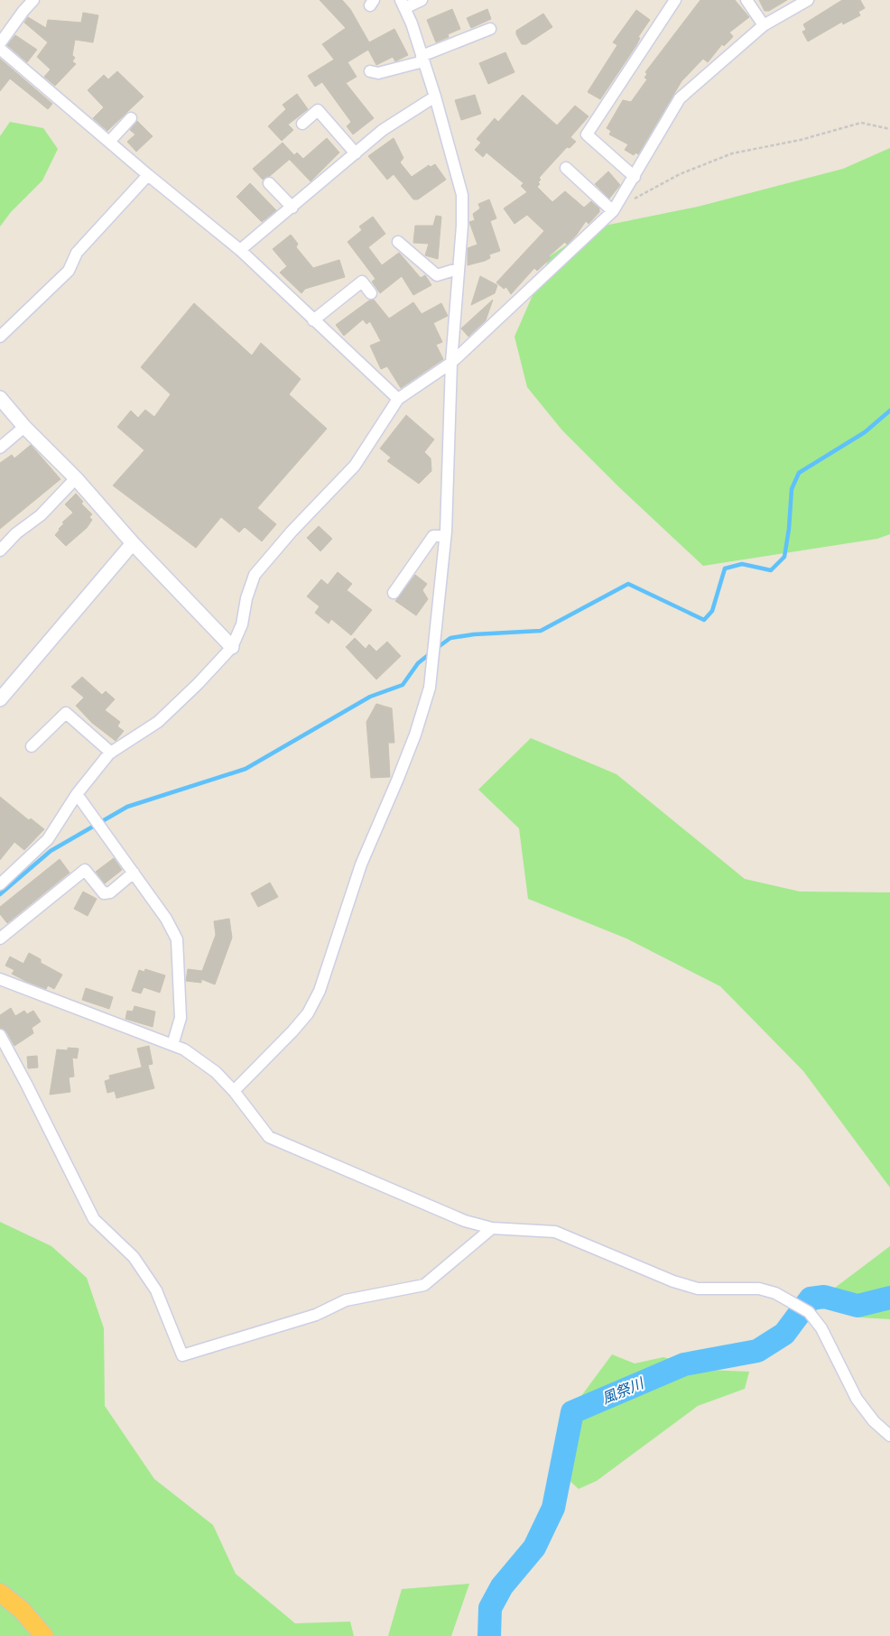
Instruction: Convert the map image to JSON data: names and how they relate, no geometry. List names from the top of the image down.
{
  "water": ["風祭川"]
}
